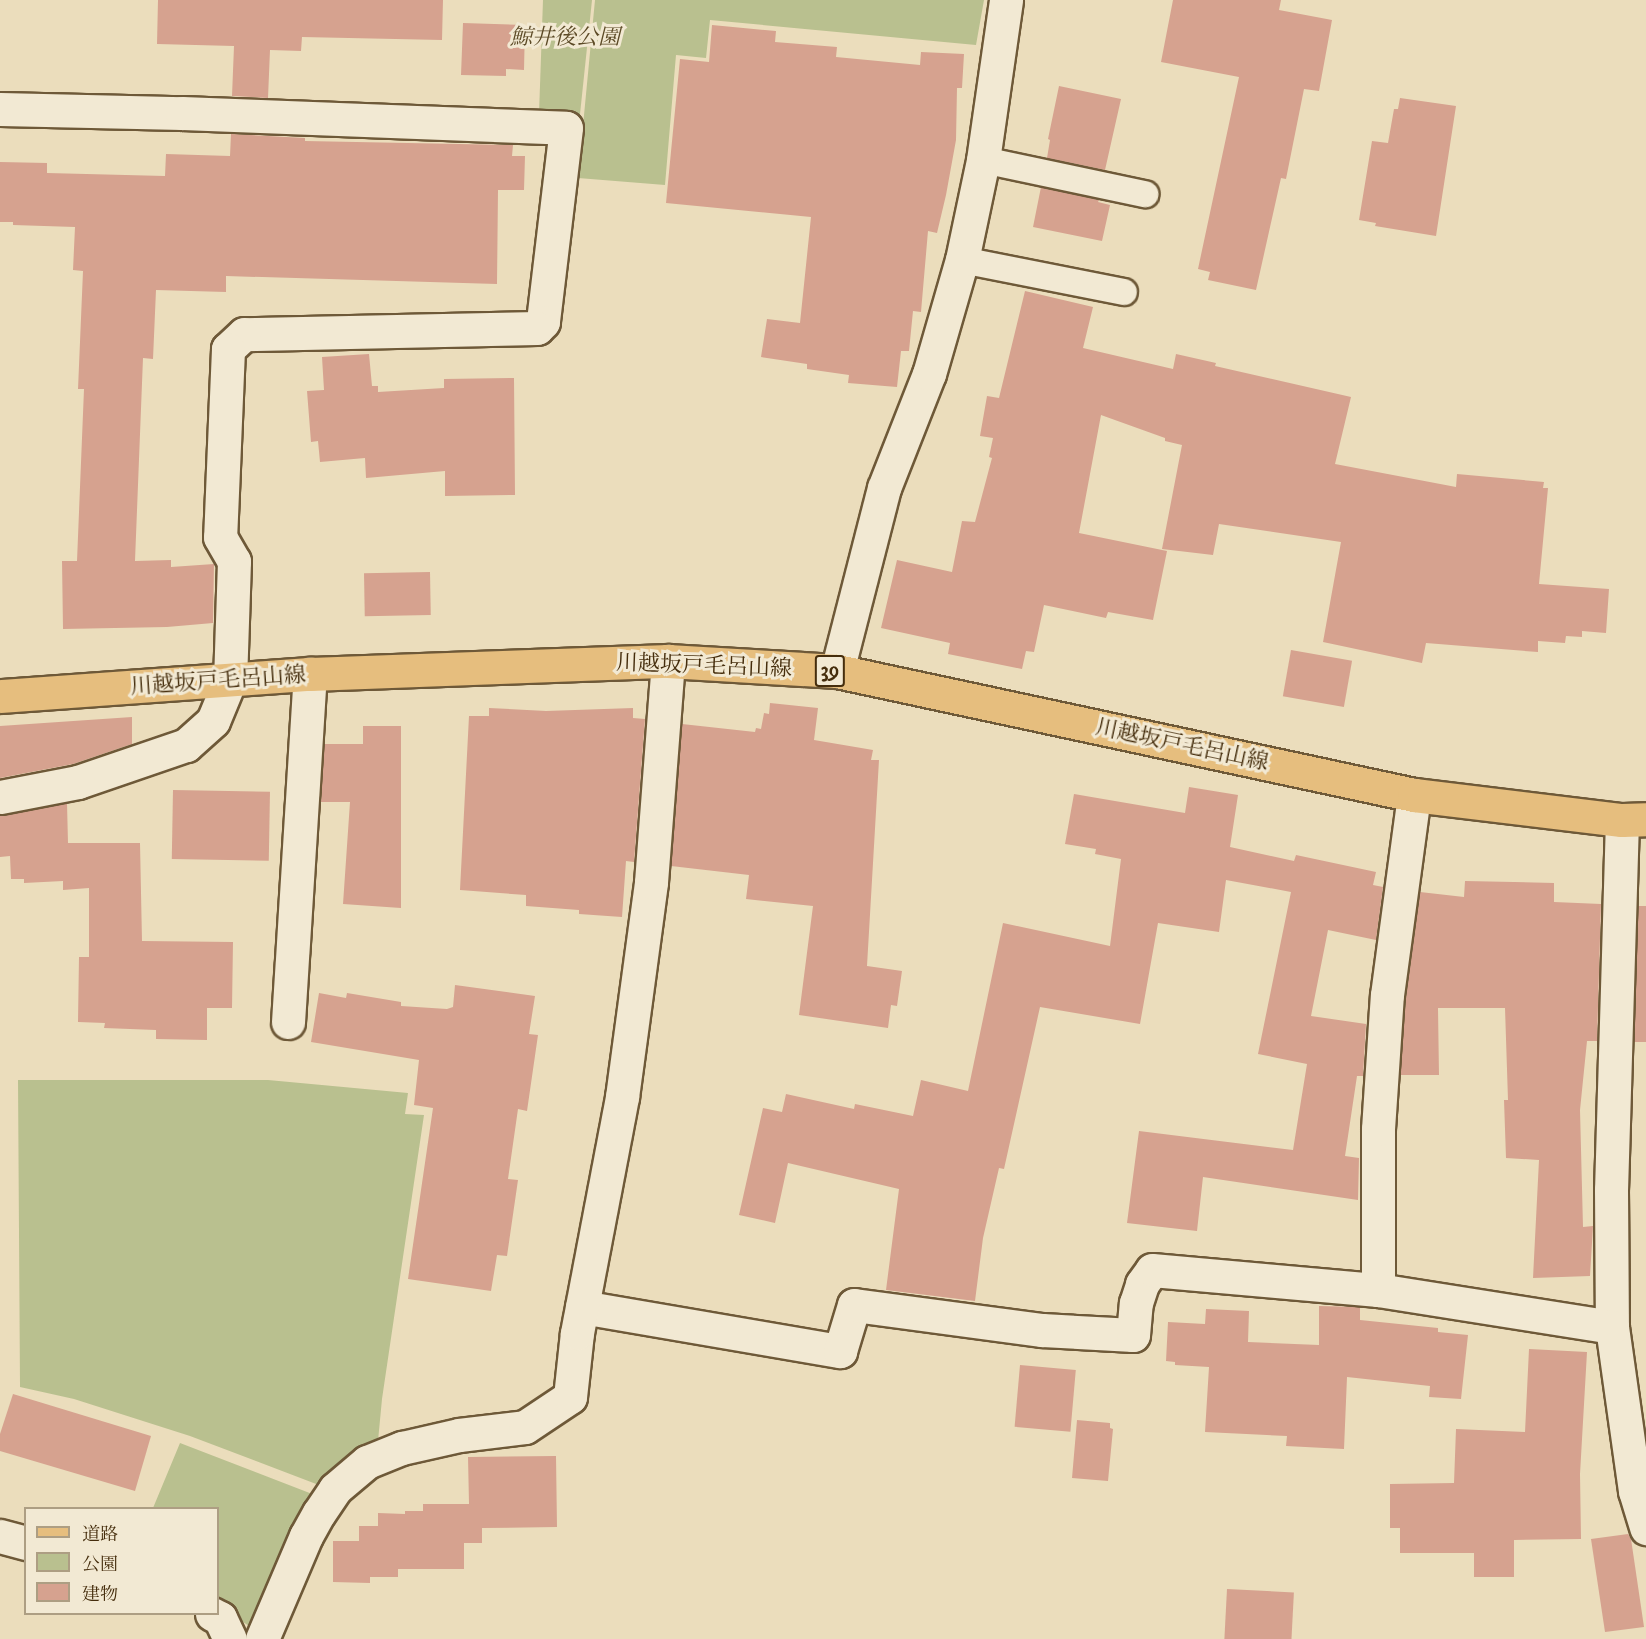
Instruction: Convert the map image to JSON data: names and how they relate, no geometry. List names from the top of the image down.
{
  "streets": {
    "main road": ["川越坂戸毛呂山線", "39"]
  },
  "parks": ["鯨井後公園"],
  "legend": ["道路", "公園", "建物"]
}
